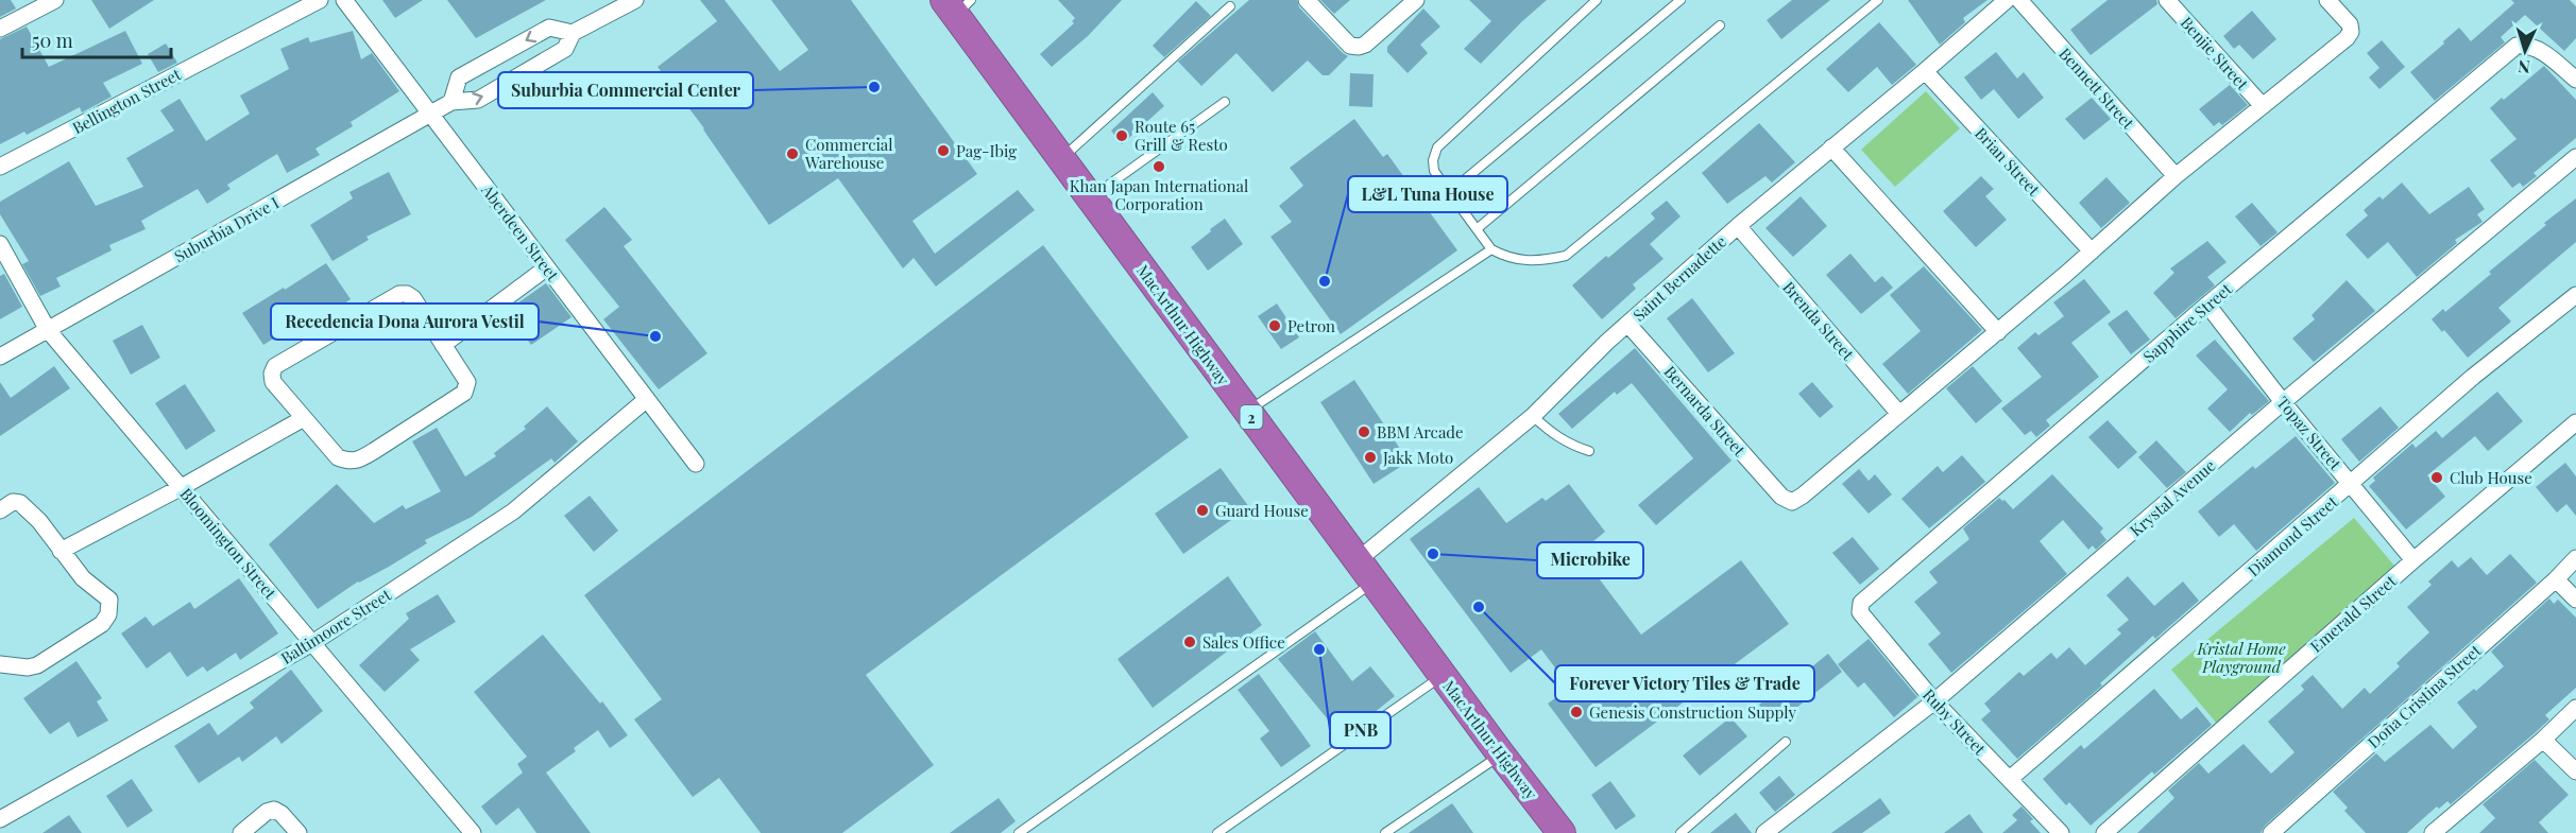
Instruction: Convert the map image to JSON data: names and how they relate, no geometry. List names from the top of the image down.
{
  "streets": {
    "highway": ["MacArthur Highway", "2"],
    "street": [
      "Benjie Street",
      "Bennett Street",
      "Bellington Street",
      "Brian Street",
      "Suburbia Drive I",
      "Aberdeen Street",
      "Saint Bernadette",
      "Brenda Street",
      "Sapphire Street",
      "Bernarda Street",
      "Topaz Street",
      "Krystal Avenue",
      "Diamond Street",
      "Bloomington Street",
      "Emerald Street",
      "Baltimoore Street",
      "Doña Cristina Street",
      "Ruby Street"
    ]
  },
  "crossings": [
    ["Brian Street", "Saint Bernadette"],
    ["Suburbia Drive I", "Aberdeen Street"],
    ["Suburbia Drive I", "Bloomington Street"],
    ["Aberdeen Street", "Baltimoore Street"],
    ["Saint Bernadette", "Brenda Street"],
    ["Saint Bernadette", "MacArthur Highway"],
    ["Saint Bernadette", "Bernarda Street"],
    ["Brenda Street", "Bernarda Street"],
    ["Sapphire Street", "Topaz Street"],
    ["Sapphire Street", "Ruby Street"],
    ["Topaz Street", "Krystal Avenue"],
    ["Topaz Street", "Diamond Street"],
    ["Topaz Street", "Emerald Street"],
    ["Krystal Avenue", "Ruby Street"],
    ["Diamond Street", "Ruby Street"],
    ["Bloomington Street", "Baltimoore Street"]
  ],
  "parks": ["Kristal Home Playground"],
  "places": [
    "Suburbia Commercial Center",
    "Route 65 Grill & Resto",
    "Pag-Ibig",
    "Commercial Warehouse",
    "Khan Japan International Corporation",
    "L&L Tuna House",
    "Petron",
    "Recedencia Dona Aurora Vestil",
    "BBM Arcade",
    "Jakk Moto",
    "Club House",
    "Guard House",
    "Microbike",
    "Forever Victory Tiles & Trade",
    "Sales Office",
    "PNB",
    "Genesis Construction Supply"
  ],
  "scale_bar": "50 m",
  "north": "bottom"
}
